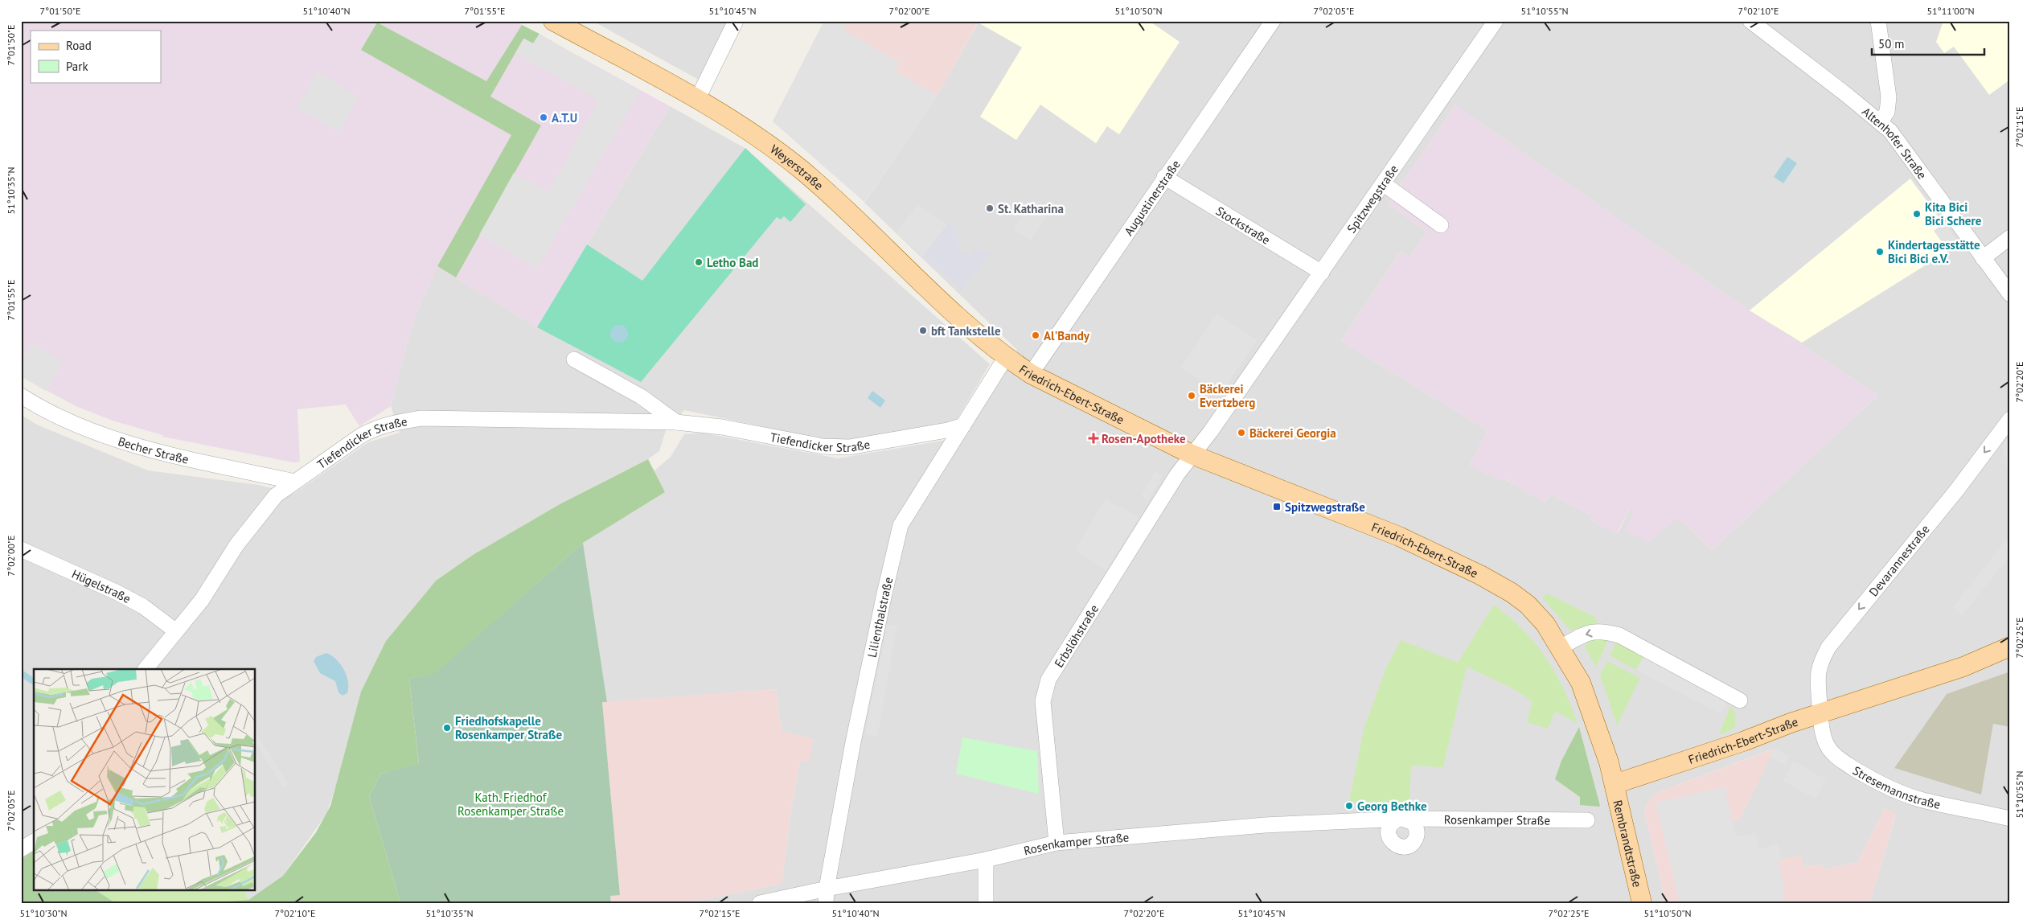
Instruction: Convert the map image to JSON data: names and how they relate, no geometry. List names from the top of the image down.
{
  "streets": {
    "main road": ["Weyerstraße", "Friedrich-Ebert-Straße", "Rembrandtstraße"],
    "street": [
      "Altenhofer Straße",
      "Augustinerstraße",
      "Spitzwegstraße",
      "Stockstraße",
      "Tiefendicker Straße",
      "Becher Straße",
      "Devarannestraße",
      "Hügelstraße",
      "Lilienthalstraße",
      "Erbslöhstraße",
      "Stresemannstraße",
      "Rosenkamper Straße"
    ]
  },
  "crossings": [
    ["Weyerstraße", "Friedrich-Ebert-Straße"],
    ["Weyerstraße", "Lilienthalstraße"],
    ["Augustinerstraße", "Stockstraße"],
    ["Augustinerstraße", "Friedrich-Ebert-Straße"],
    ["Spitzwegstraße", "Stockstraße"],
    ["Spitzwegstraße", "Friedrich-Ebert-Straße"],
    ["Spitzwegstraße", "Erbslöhstraße"],
    ["Friedrich-Ebert-Straße", "Devarannestraße"],
    ["Friedrich-Ebert-Straße", "Lilienthalstraße"],
    ["Friedrich-Ebert-Straße", "Erbslöhstraße"],
    ["Friedrich-Ebert-Straße", "Stresemannstraße"],
    ["Friedrich-Ebert-Straße", "Rembrandtstraße"],
    ["Tiefendicker Straße", "Becher Straße"],
    ["Tiefendicker Straße", "Hügelstraße"],
    ["Tiefendicker Straße", "Lilienthalstraße"],
    ["Devarannestraße", "Stresemannstraße"],
    ["Lilienthalstraße", "Rosenkamper Straße"],
    ["Erbslöhstraße", "Rosenkamper Straße"]
  ],
  "one_way": ["Devarannestraße"],
  "parks": ["Kath. Friedhof Rosenkamper Straße"],
  "places": {
    "other": [
      "A.T.U",
      "St. Katharina",
      "Kita Bici Bici Schere",
      "Kindertagesstätte Bici Bici e.V.",
      "Letho Bad",
      "bft Tankstelle",
      "Al'Bandy",
      "Bäckerei Evertzberg",
      "Bäckerei Georgia",
      "Friedhofskapelle Rosenkamper Straße",
      "Georg Bethke"
    ],
    "health": ["Rosen-Apotheke"],
    "transit": ["Spitzwegstraße"]
  },
  "legend": ["Road", "Park"],
  "scale_bar": "50 m",
  "coordinates": [
    "7°01'50\"E",
    "51°10'40\"N",
    "7°01'55\"E",
    "51°10'45\"N",
    "7°02'00\"E",
    "51°10'50\"N",
    "7°02'05\"E",
    "51°10'55\"N",
    "7°02'10\"E",
    "51°11'00\"N",
    "7°02'15\"E",
    "51°10'35\"N",
    "7°02'20\"E",
    "7°02'25\"E",
    "51°10'30\"N"
  ]
}
